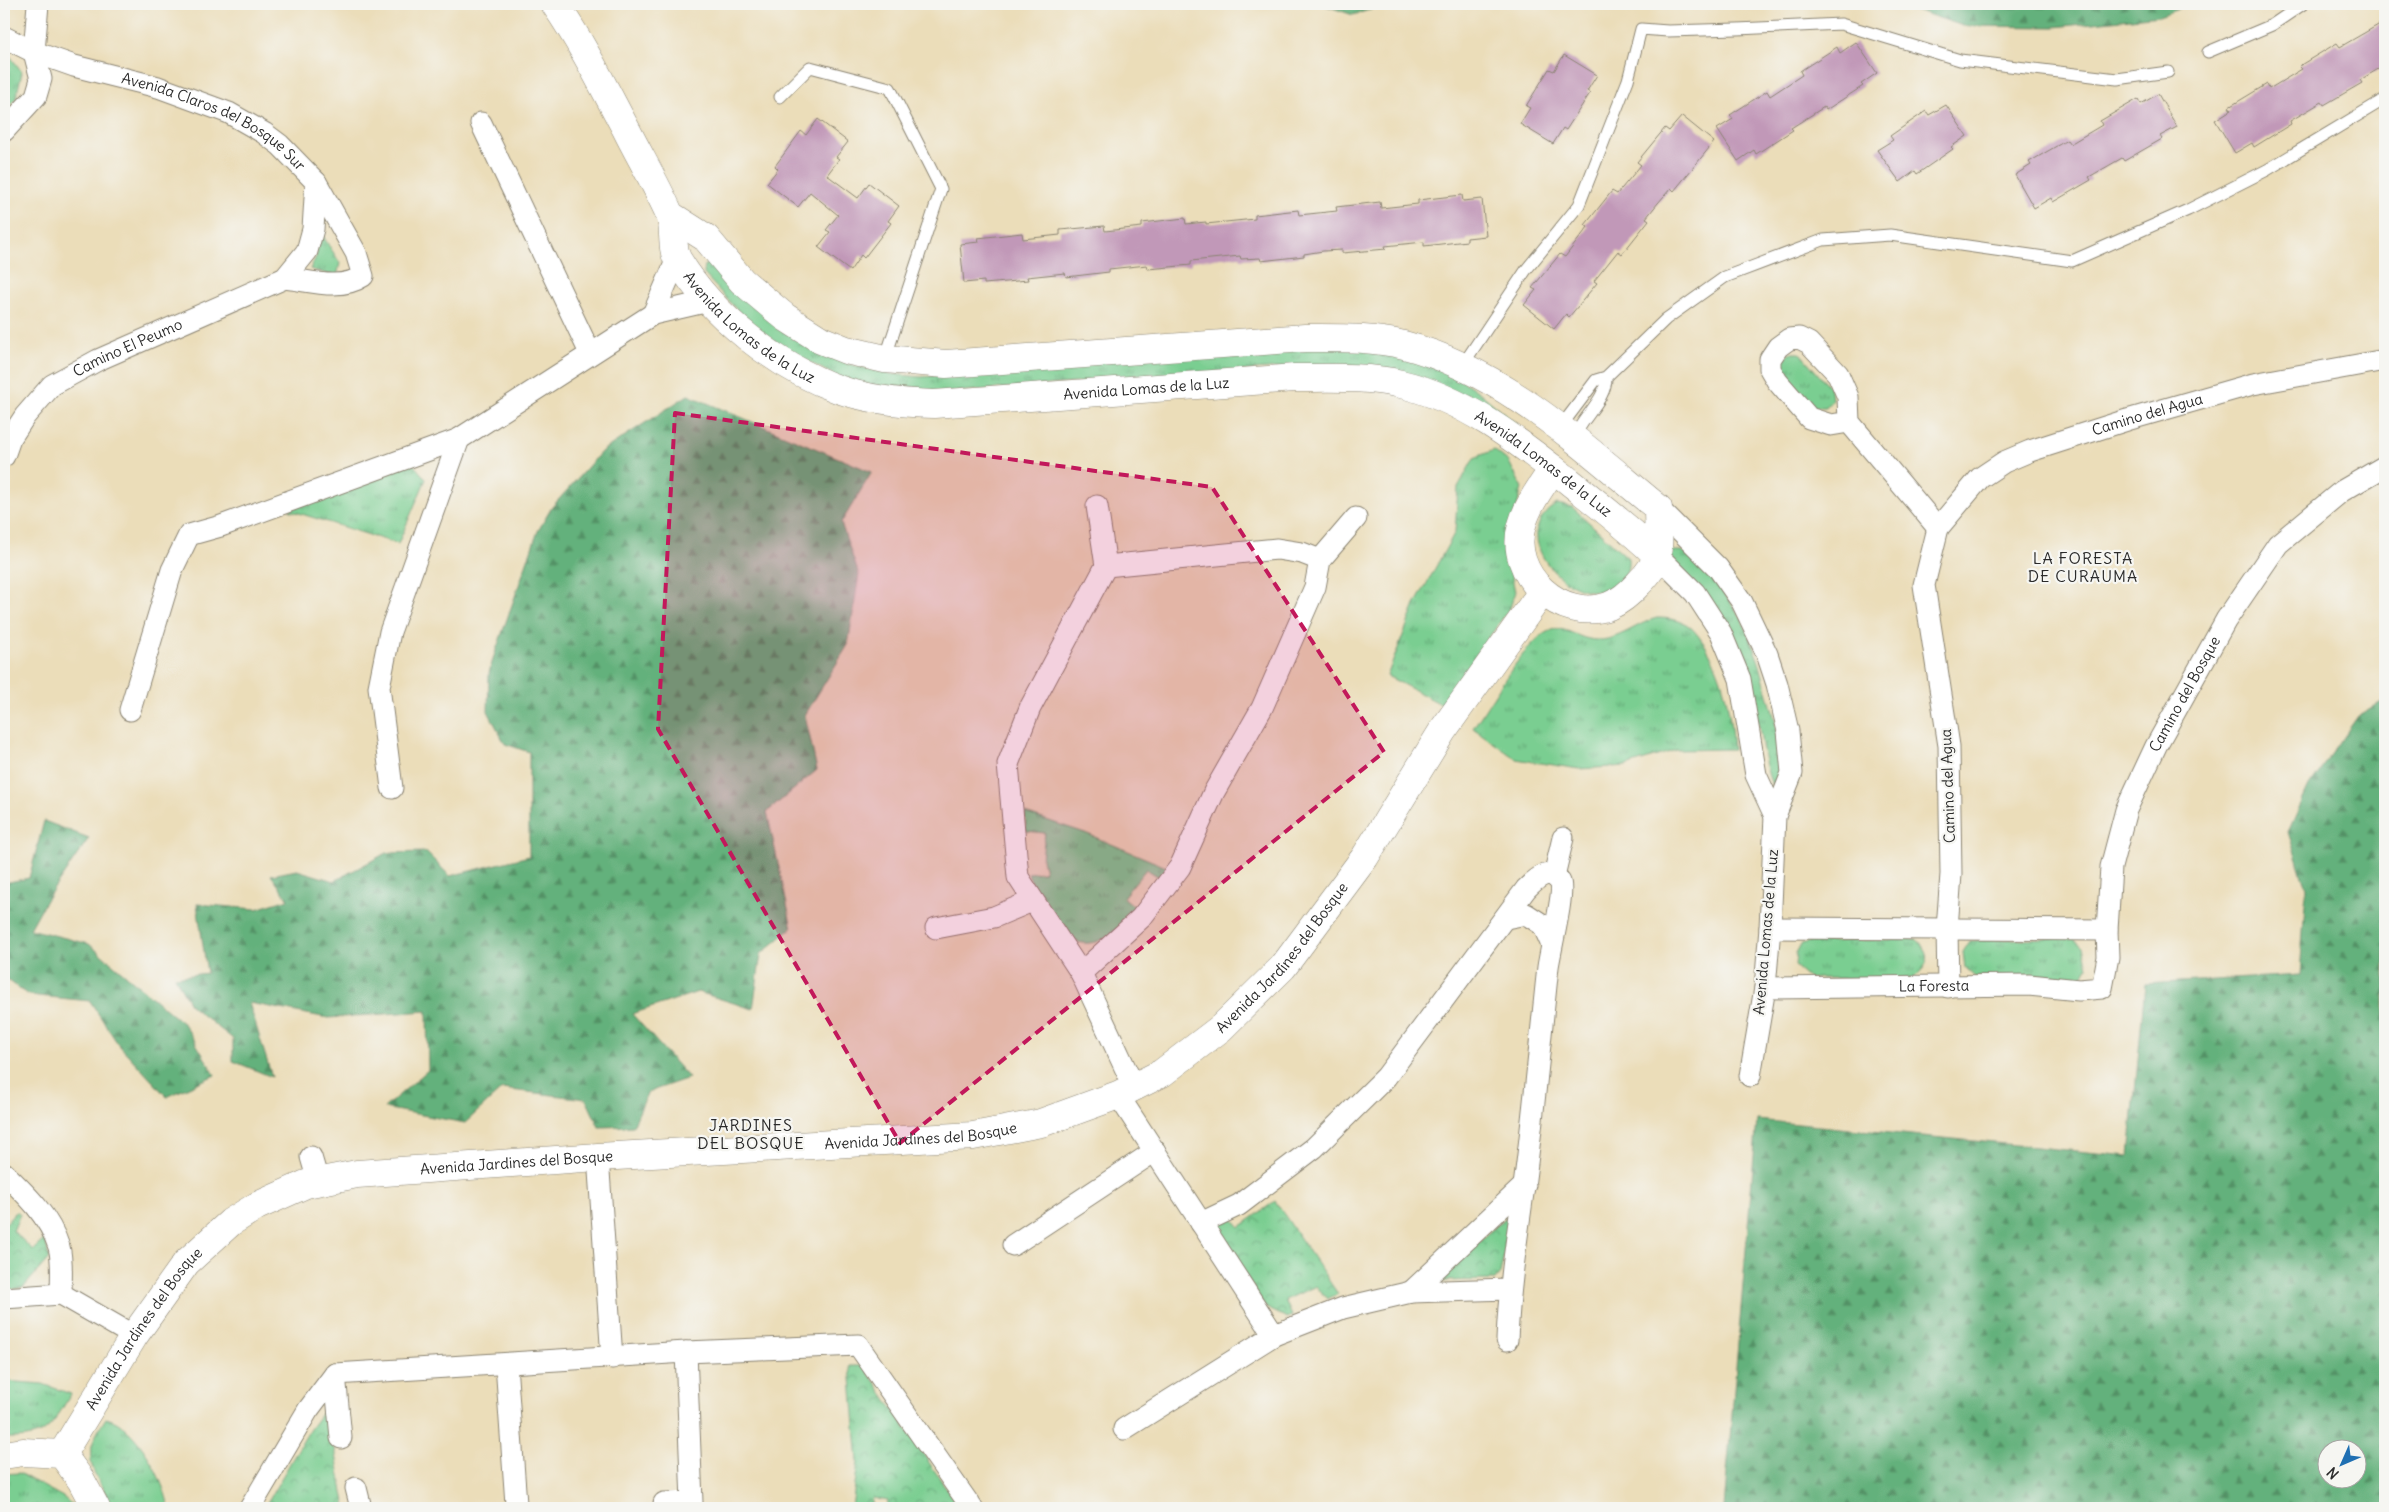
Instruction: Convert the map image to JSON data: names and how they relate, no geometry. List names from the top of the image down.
{
  "streets": {
    "street": [
      "Avenida Claros del Bosque Sur",
      "Avenida Lomas de la Luz",
      "Camino El Peumo",
      "Camino del Agua",
      "Camino del Bosque",
      "Avenida Jardines del Bosque",
      "La Foresta"
    ]
  },
  "crossings": [
    ["Avenida Claros del Bosque Sur", "Camino El Peumo"],
    ["Avenida Lomas de la Luz", "Avenida Jardines del Bosque"],
    ["Avenida Lomas de la Luz", "La Foresta"],
    ["Camino del Agua", "La Foresta"],
    ["Camino del Bosque", "La Foresta"]
  ],
  "districts": ["LA FORESTA DE CURAUMA", "JARDINES DEL BOSQUE"],
  "north": "bottom left"
}
